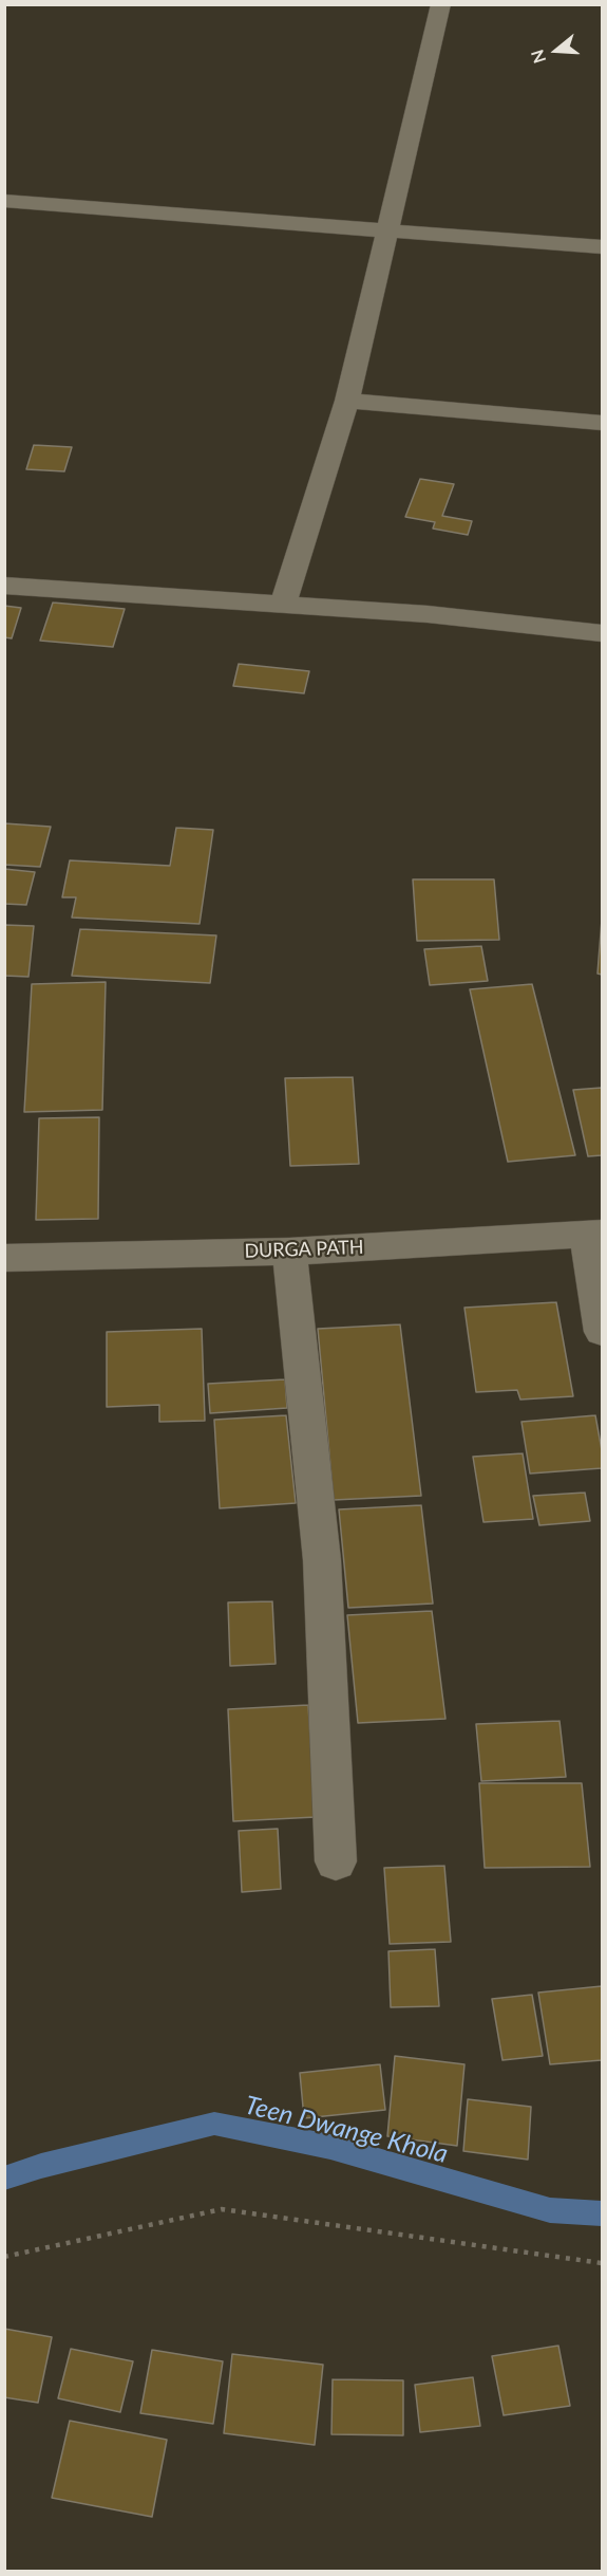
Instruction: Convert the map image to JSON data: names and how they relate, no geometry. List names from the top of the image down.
{
  "streets": {
    "street": ["DURGA PATH"]
  },
  "water": ["Teen Dwange Khola"],
  "north": "left"
}
